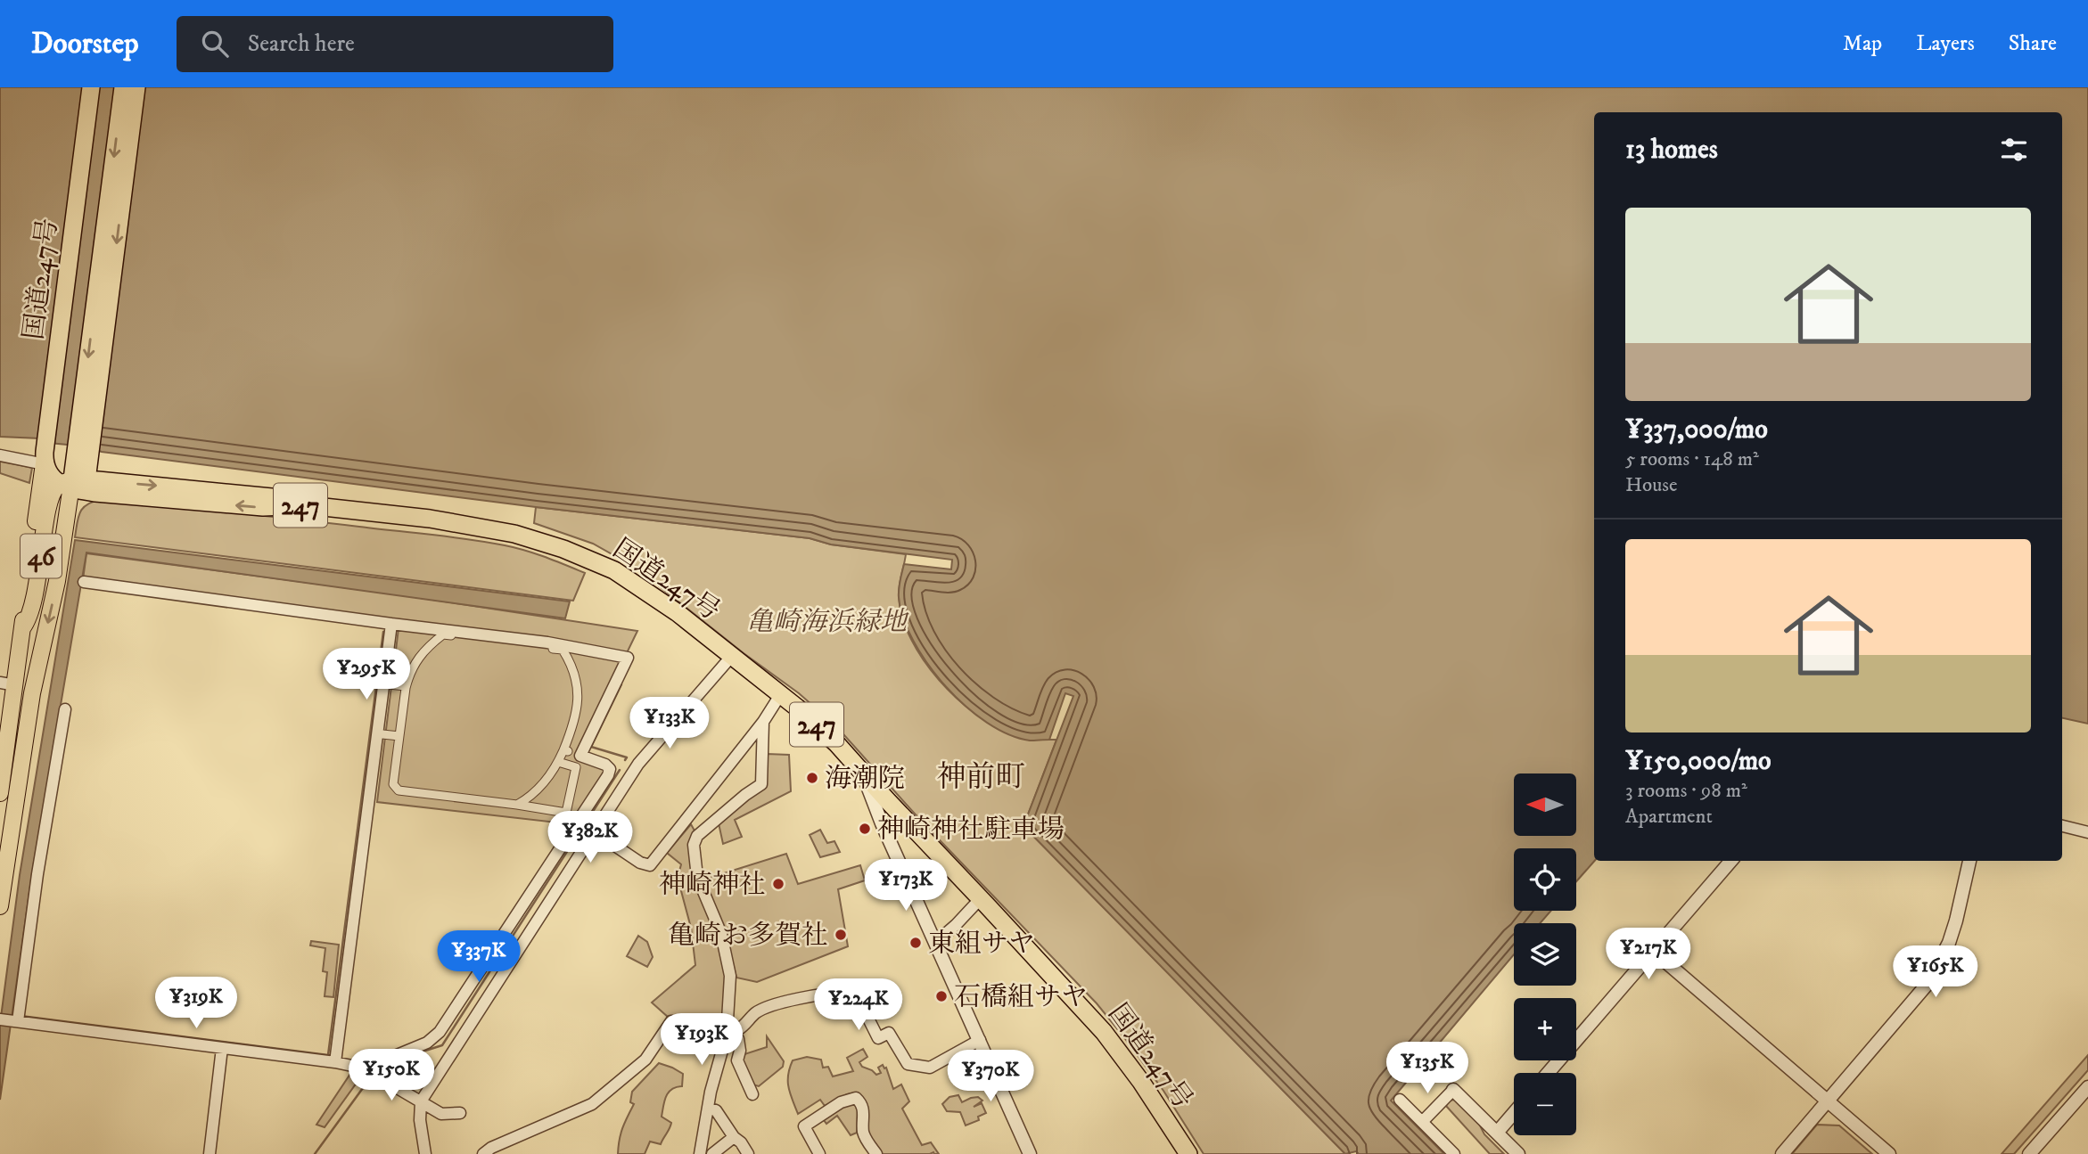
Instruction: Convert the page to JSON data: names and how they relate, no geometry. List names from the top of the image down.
{
  "streets": {
    "highway": ["国道247号", "247"],
    "main road": ["46"]
  },
  "crossings": [
    ["国道247号", "46"]
  ],
  "districts": ["神前町"],
  "parks": ["亀崎海浜緑地"],
  "places": [
    "海潮院",
    "神崎神社駐車場",
    "神崎神社",
    "亀崎お多賀社",
    "東組サヤ",
    "石橋組サヤ"
  ],
  "north": "left",
  "page": {
    "header": "Doorstep",
    "search": "Search here",
    "nav": ["Map", "Layers", "Share"],
    "heading": "13 homes",
    "list": [
      {
        "name": "¥337,000/mo",
        "note": "5 rooms · 148 m² · House"
      },
      {
        "name": "¥150,000/mo",
        "note": "3 rooms · 98 m² · Apartment"
      }
    ],
    "price": [
      "¥295K",
      "¥133K",
      "¥382K",
      "¥173K",
      "¥217K",
      "¥337K",
      "¥165K",
      "¥319K",
      "¥224K",
      "¥193K",
      "¥135K",
      "¥150K",
      "¥370K"
    ],
    "map_buttons": ["+", "−"]
  }
}
